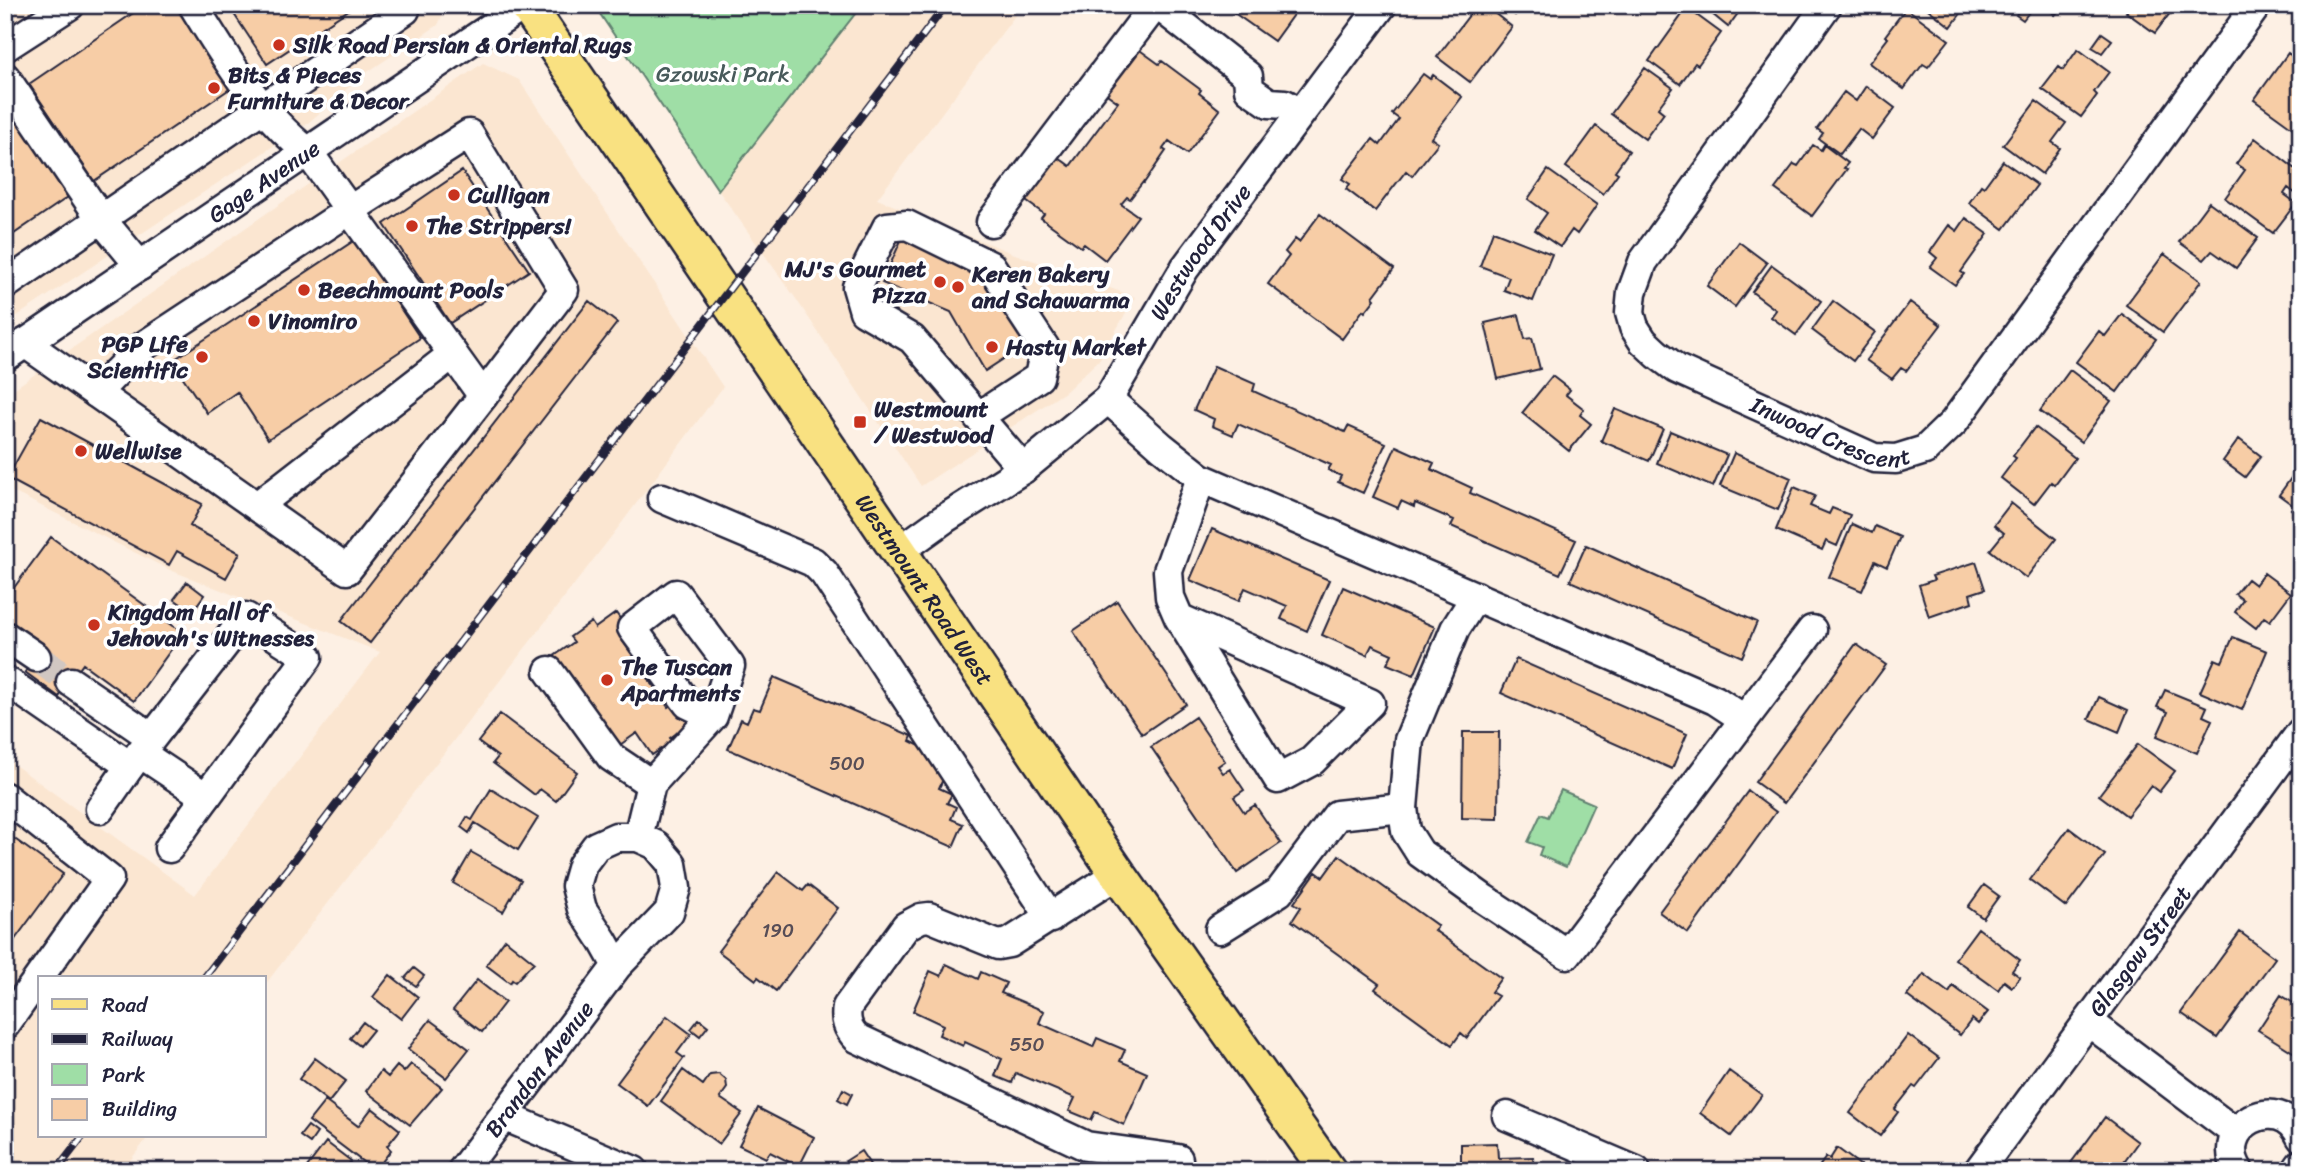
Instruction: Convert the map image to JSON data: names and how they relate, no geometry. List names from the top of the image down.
{
  "streets": {
    "main road": ["Westmount Road West"],
    "street": [
      "Gage Avenue",
      "Westwood Drive",
      "Inwood Crescent",
      "Glasgow Street",
      "Brandon Avenue"
    ]
  },
  "crossings": [
    ["Gage Avenue", "Westmount Road West"],
    ["Westwood Drive", "Westmount Road West"]
  ],
  "parks": ["Gzowski Park"],
  "places": {
    "other": [
      "Silk Road Persian & Oriental Rugs",
      "Bits & Pieces Furniture & Decor",
      "Culligan",
      "The Strippers!",
      "MJ's Gourmet Pizza",
      "Keren Bakery and Schawarma",
      "Beechmount Pools",
      "Vinomiro",
      "Hasty Market",
      "PGP Life Scientific",
      "Wellwise",
      "Kingdom Hall of Jehovah's Witnesses",
      "The Tuscan Apartments"
    ],
    "transit": ["Westmount / Westwood"]
  },
  "house_numbers": ["500", "190", "550"],
  "legend": [
    "Road",
    "Railway",
    "Park",
    "Building"
  ]
}
